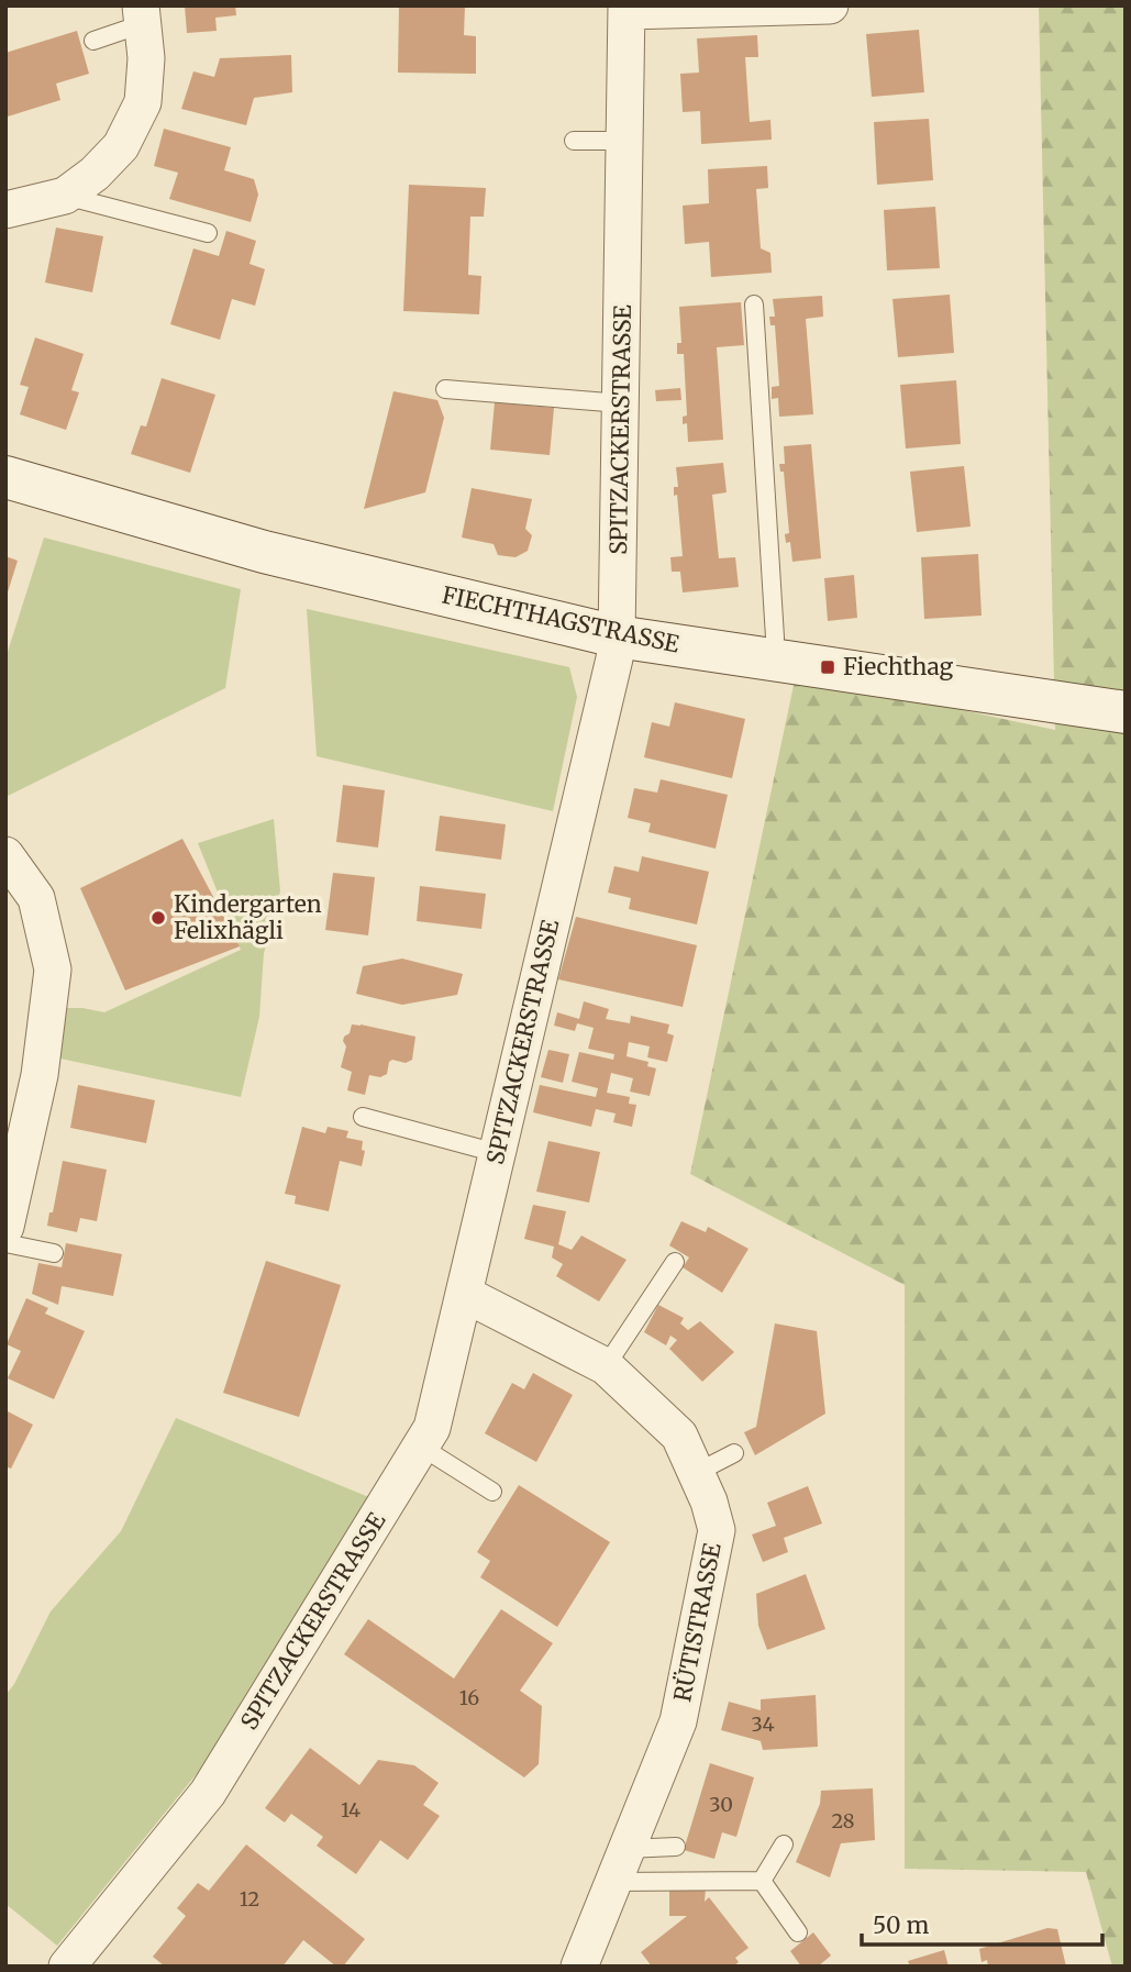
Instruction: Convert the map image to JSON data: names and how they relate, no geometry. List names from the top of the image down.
{
  "streets": {
    "street": ["SPITZACKERSTRASSE", "FIECHTHAGSTRASSE", "RÜTISTRASSE"]
  },
  "crossings": [
    ["SPITZACKERSTRASSE", "FIECHTHAGSTRASSE"],
    ["SPITZACKERSTRASSE", "RÜTISTRASSE"]
  ],
  "places": {
    "transit": ["Fiechthag"],
    "other": ["Kindergarten Felixhägli"]
  },
  "house_numbers": [
    "16",
    "34",
    "30",
    "14",
    "28",
    "12"
  ],
  "scale_bar": "50 m"
}
